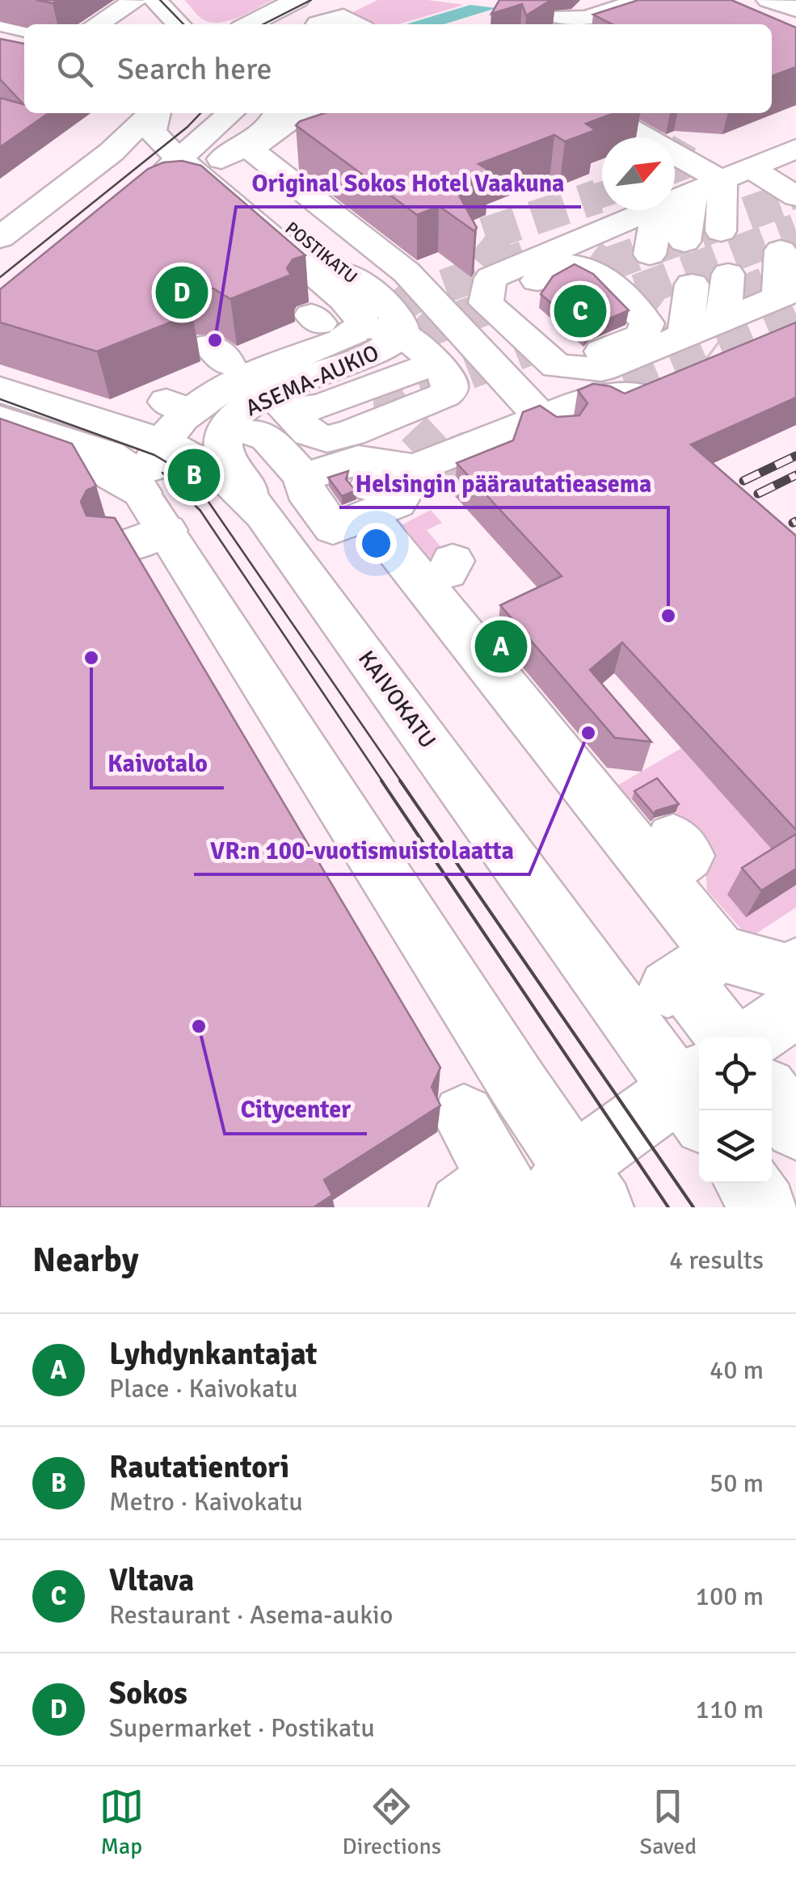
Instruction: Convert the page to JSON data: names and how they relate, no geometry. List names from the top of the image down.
{
  "streets": {
    "main road": ["POSTIKATU", "ASEMA-AUKIO", "KAIVOKATU"]
  },
  "crossings": [
    ["POSTIKATU", "ASEMA-AUKIO"],
    ["ASEMA-AUKIO", "KAIVOKATU"]
  ],
  "places": [
    "Original Sokos Hotel Vaakuna",
    "Helsingin päärautatieasema",
    "Kaivotalo",
    "VR:n 100-vuotismuistolaatta",
    "Citycenter"
  ],
  "north": "top right",
  "page": {
    "search": "Search here",
    "pins": [
      "D",
      "C",
      "B",
      "A"
    ],
    "heading": ["Nearby", "4 results"],
    "list": [
      {
        "mark": "A",
        "name": "Lyhdynkantajat",
        "note": "Place · Kaivokatu",
        "value": "40 m"
      },
      {
        "mark": "B",
        "name": "Rautatientori",
        "note": "Metro · Kaivokatu",
        "value": "50 m"
      },
      {
        "mark": "C",
        "name": "Vltava",
        "note": "Restaurant · Asema-aukio",
        "value": "100 m"
      },
      {
        "mark": "D",
        "name": "Sokos",
        "note": "Supermarket · Postikatu",
        "value": "110 m"
      }
    ],
    "nav": ["Map", "Directions", "Saved"]
  }
}
